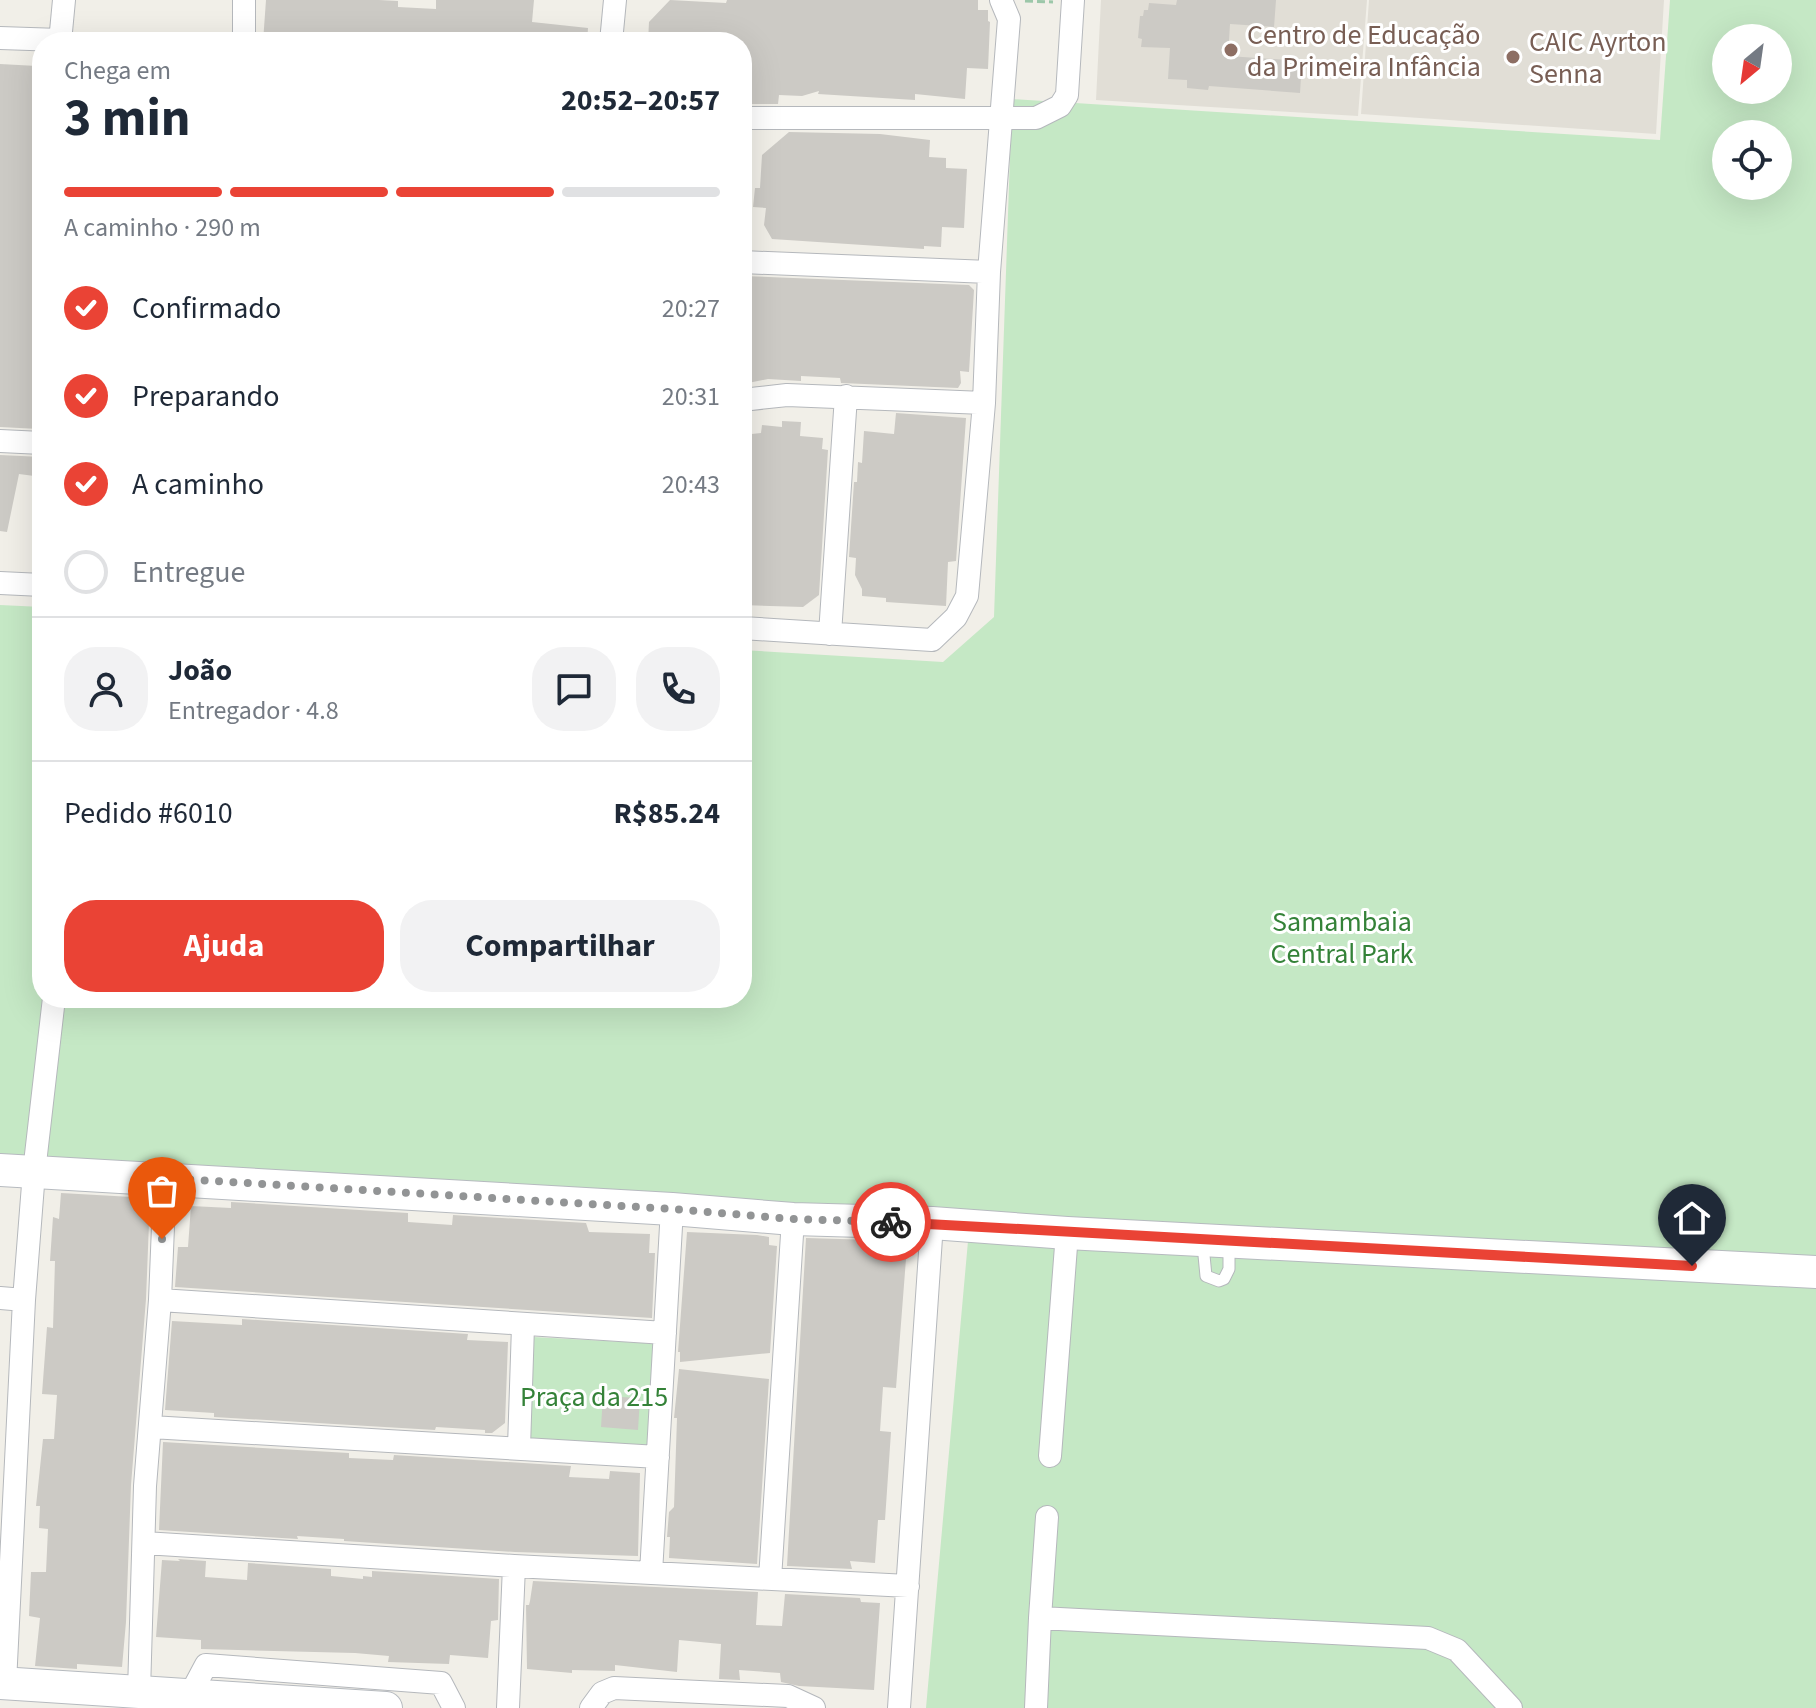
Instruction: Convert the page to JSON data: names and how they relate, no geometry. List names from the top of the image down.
{
  "parks": ["Samambaia Central Park", "Praça da 215"],
  "places": ["Centro de Educação da Primeira Infância", "CAIC Ayrton Senna"],
  "north": "bottom left",
  "page": {
    "heading": ["3 min", "Chega em", "20:52–20:57"],
    "panel": [
      "João",
      "Entregador · 4.8",
      "Pedido #6010",
      "R$85.24"
    ],
    "bar": "A caminho · 290 m",
    "list": [
      ["Confirmado", "20:27"],
      ["Preparando", "20:31"],
      ["A caminho", "20:43"],
      "Entregue"
    ],
    "buttons": ["Ajuda", "Compartilhar"]
  }
}
